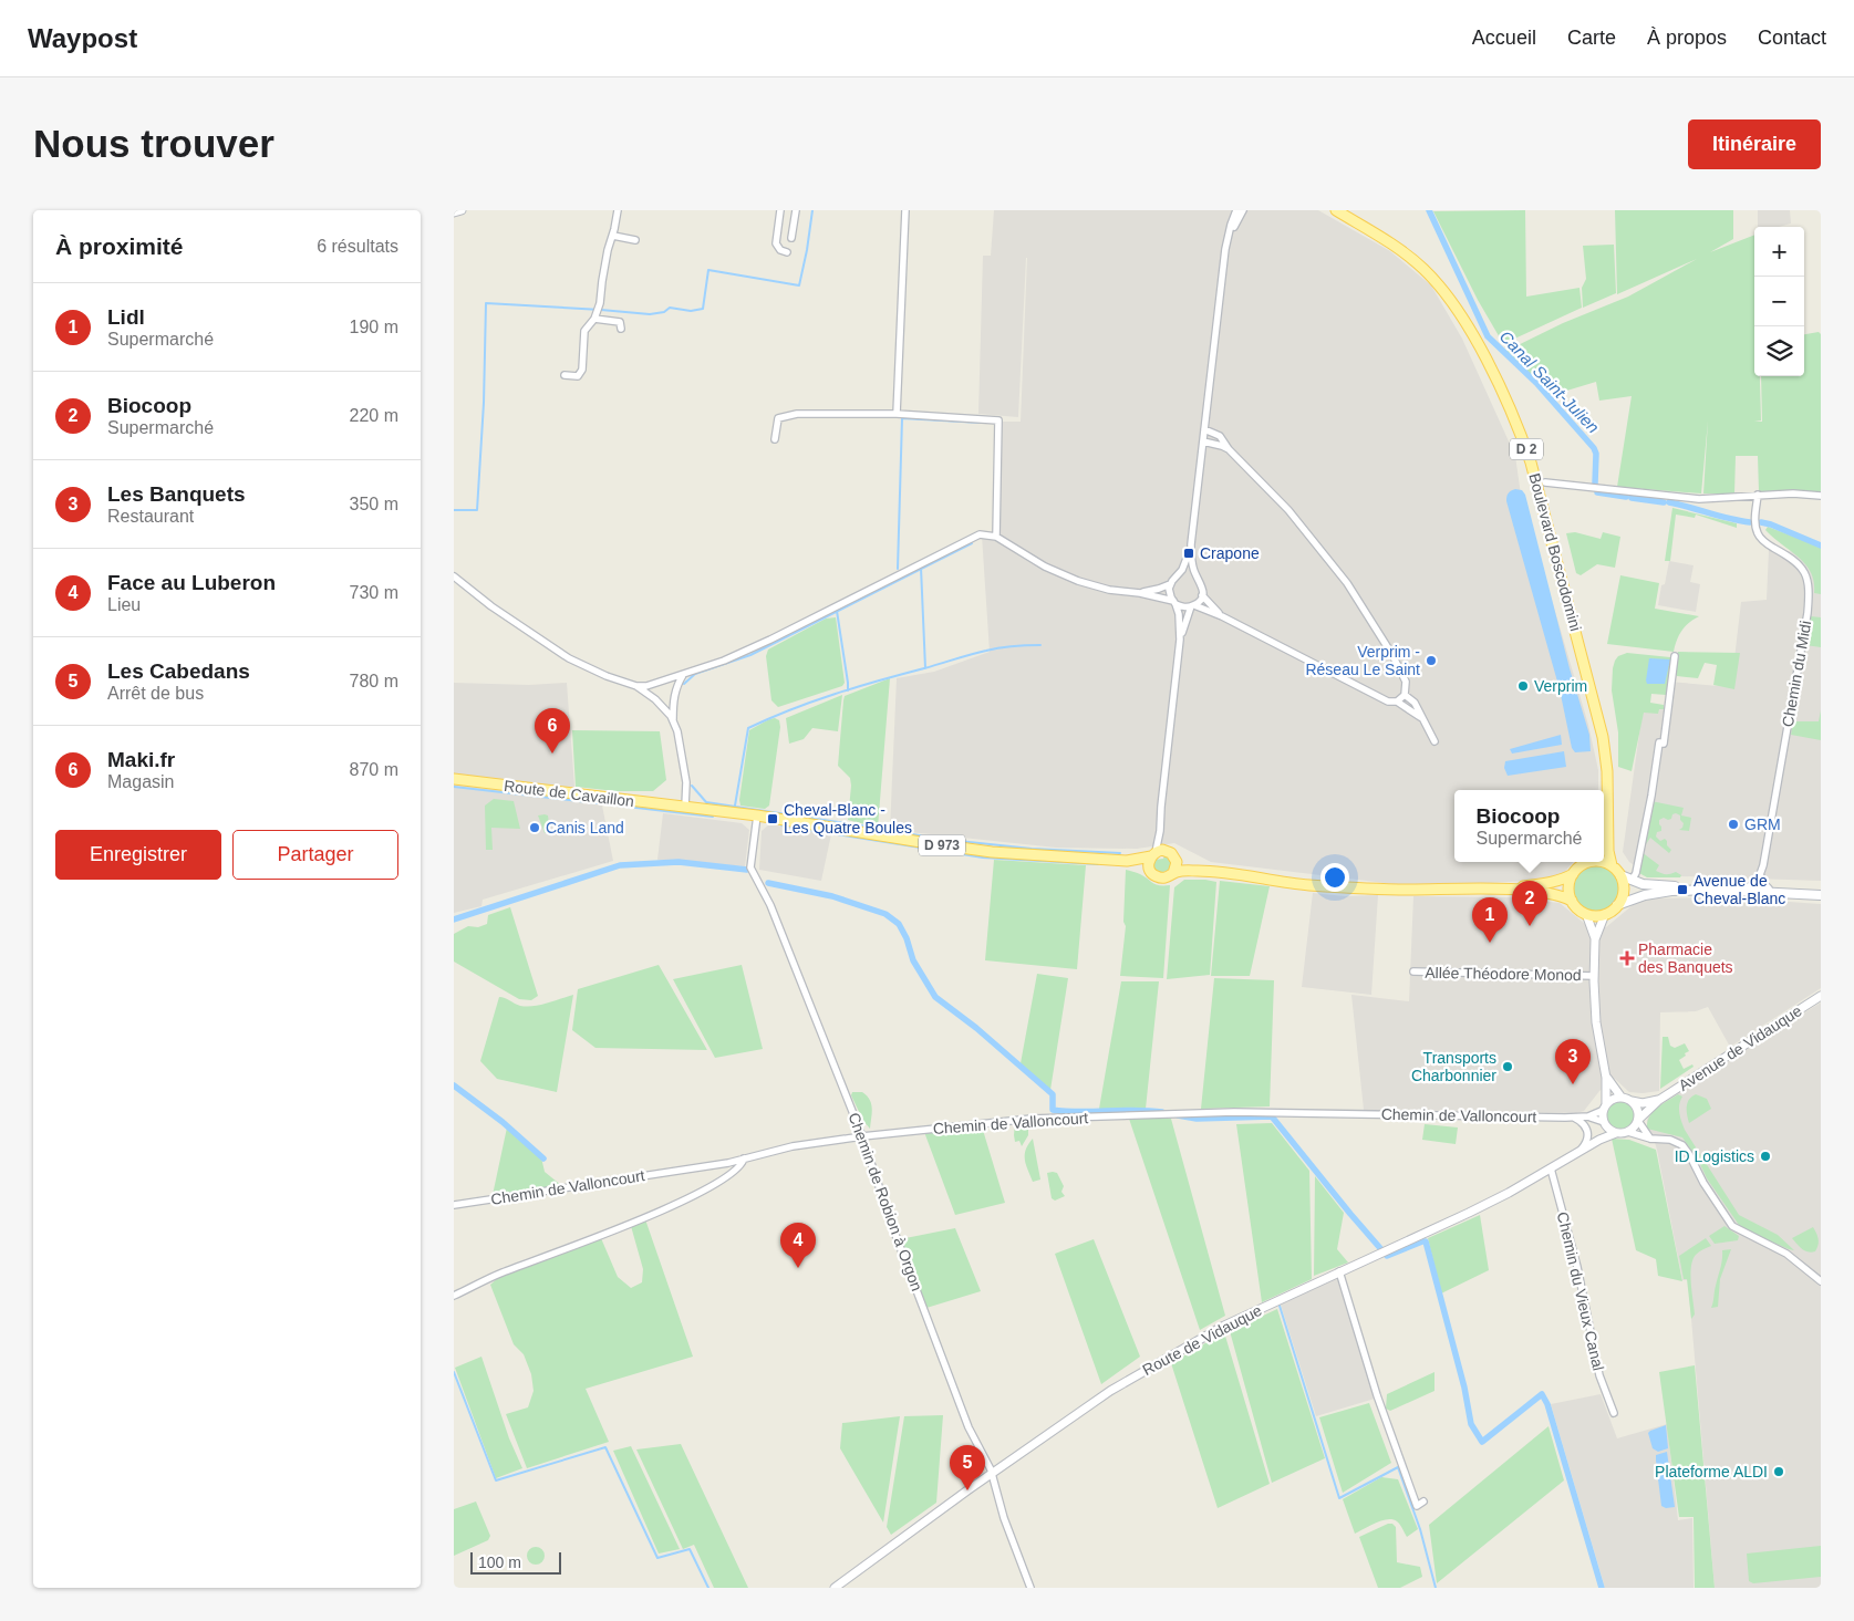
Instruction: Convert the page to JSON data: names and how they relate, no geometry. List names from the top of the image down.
{
  "streets": {
    "main road": [
      "D 2",
      "Boulevard Boscodomini",
      "Route de Cavaillon",
      "D 973"
    ],
    "street": [
      "Chemin du Midi",
      "Allée Théodore Monod",
      "Avenue de Vidauque",
      "Chemin de Valloncourt",
      "Chemin de Robion à Orgon",
      "Chemin du Vieux Canal",
      "Route de Vidauque"
    ]
  },
  "crossings": [
    ["Route de Cavaillon", "D 973"],
    ["D 973", "Chemin de Robion à Orgon"],
    ["Avenue de Vidauque", "Chemin de Valloncourt"],
    ["Avenue de Vidauque", "Route de Vidauque"],
    ["Chemin de Valloncourt", "Chemin de Robion à Orgon"],
    ["Chemin de Valloncourt", "Route de Vidauque"],
    ["Chemin de Robion à Orgon", "Route de Vidauque"],
    ["Chemin du Vieux Canal", "Route de Vidauque"]
  ],
  "water": ["Canal Saint-Julien"],
  "places": {
    "transit": ["Crapone", "Cheval-Blanc - Les Quatre Boules", "Avenue de Cheval-Blanc"],
    "other": [
      "Verprim - Réseau Le Saint",
      "Verprim",
      "GRM",
      "Canis Land",
      "Transports Charbonnier",
      "ID Logistics",
      "Plateforme ALDI"
    ],
    "health": ["Pharmacie des Banquets"]
  },
  "scale_bar": "100 m",
  "page": {
    "header": "Waypost",
    "nav": [
      "Accueil",
      "Carte",
      "À propos",
      "Contact"
    ],
    "buttons": [
      "Itinéraire",
      ["Enregistrer", "Partager"]
    ],
    "title": "Nous trouver",
    "heading": ["À proximité", "6 résultats"],
    "map_buttons": ["+", "−"],
    "list": [
      {
        "mark": "1",
        "name": "Lidl",
        "note": "Supermarché",
        "value": "190 m"
      },
      {
        "mark": "2",
        "name": "Biocoop",
        "note": "Supermarché",
        "value": "220 m"
      },
      {
        "mark": "3",
        "name": "Les Banquets",
        "note": "Restaurant",
        "value": "350 m"
      },
      {
        "mark": "4",
        "name": "Face au Luberon",
        "note": "Lieu",
        "value": "730 m"
      },
      {
        "mark": "5",
        "name": "Les Cabedans",
        "note": "Arrêt de bus",
        "value": "780 m"
      },
      {
        "mark": "6",
        "name": "Maki.fr",
        "note": "Magasin",
        "value": "870 m"
      }
    ],
    "pins": [
      "6",
      "2",
      "1",
      "3",
      "4",
      "5"
    ],
    "popup": ["Biocoop", "Supermarché"],
    "scale": "100 m"
  }
}
